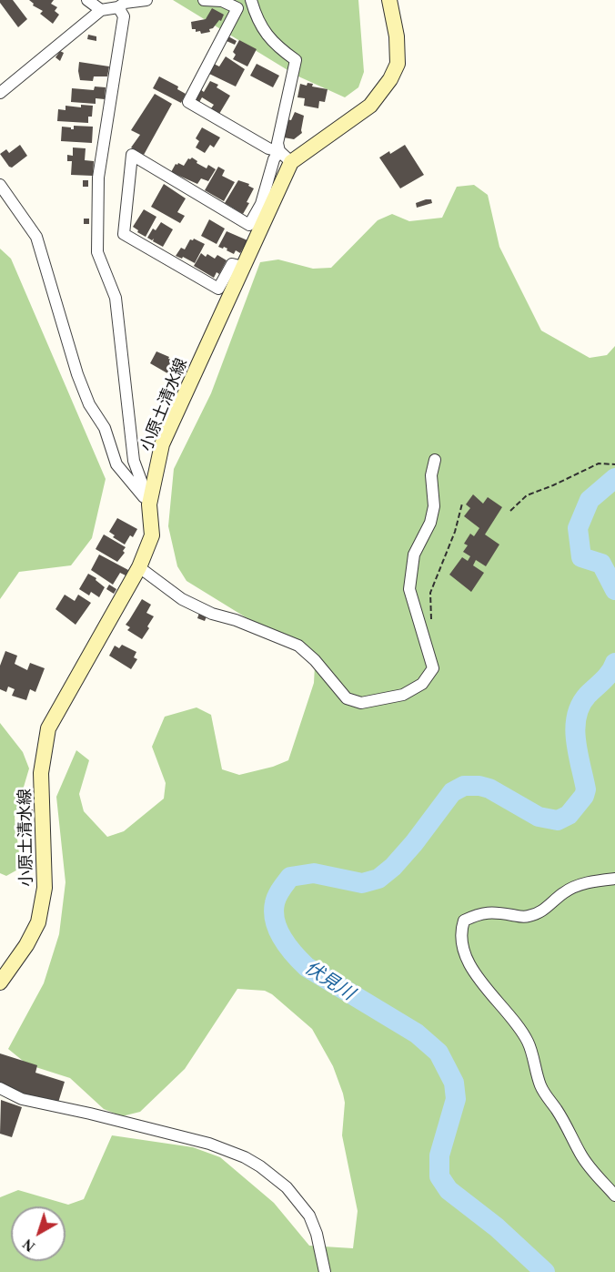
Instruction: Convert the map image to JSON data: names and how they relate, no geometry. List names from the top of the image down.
{
  "streets": {
    "main road": ["小原土清水線"]
  },
  "water": ["伏見川"],
  "north": "bottom left"
}
